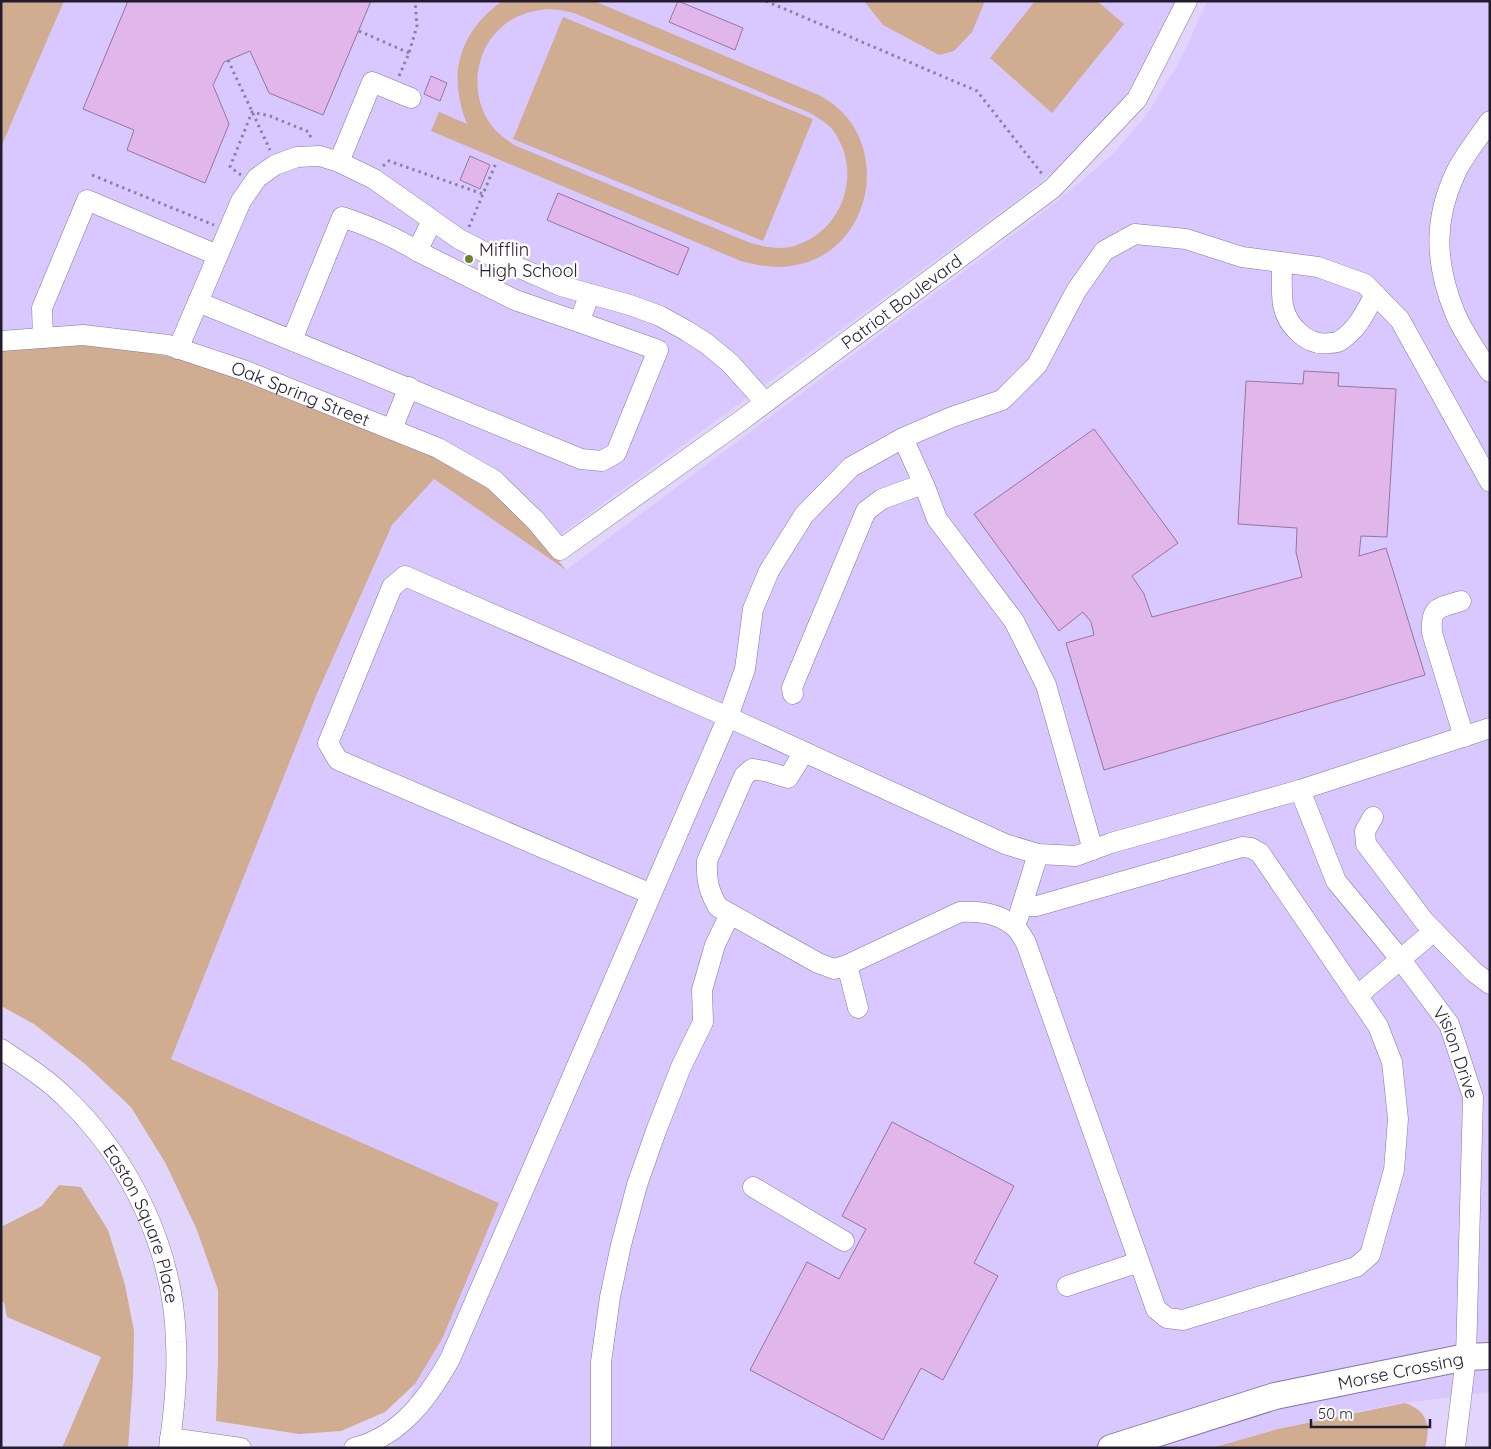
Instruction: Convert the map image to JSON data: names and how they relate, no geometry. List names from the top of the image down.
{
  "streets": {
    "main road": ["Morse Crossing"],
    "street": [
      "Patriot Boulevard",
      "Oak Spring Street",
      "Vision Drive",
      "Easton Square Place"
    ]
  },
  "crossings": [
    ["Patriot Boulevard", "Oak Spring Street"],
    ["Vision Drive", "Morse Crossing"]
  ],
  "places": ["Mifflin High School"],
  "scale_bar": "50 m"
}
